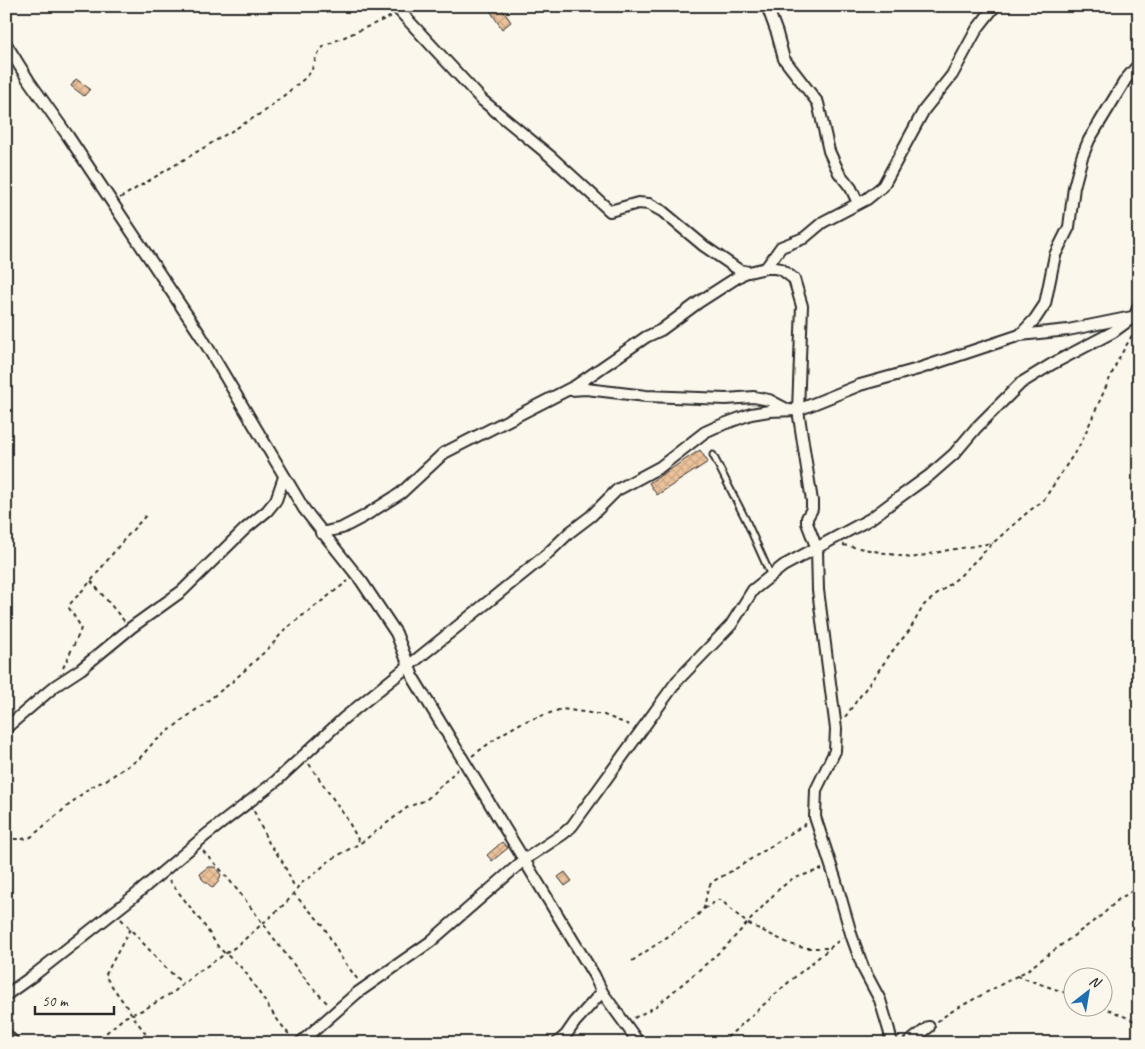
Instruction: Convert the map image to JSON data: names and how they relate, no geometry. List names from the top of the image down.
{
  "scale_bar": "50 m",
  "north": "top right"
}
